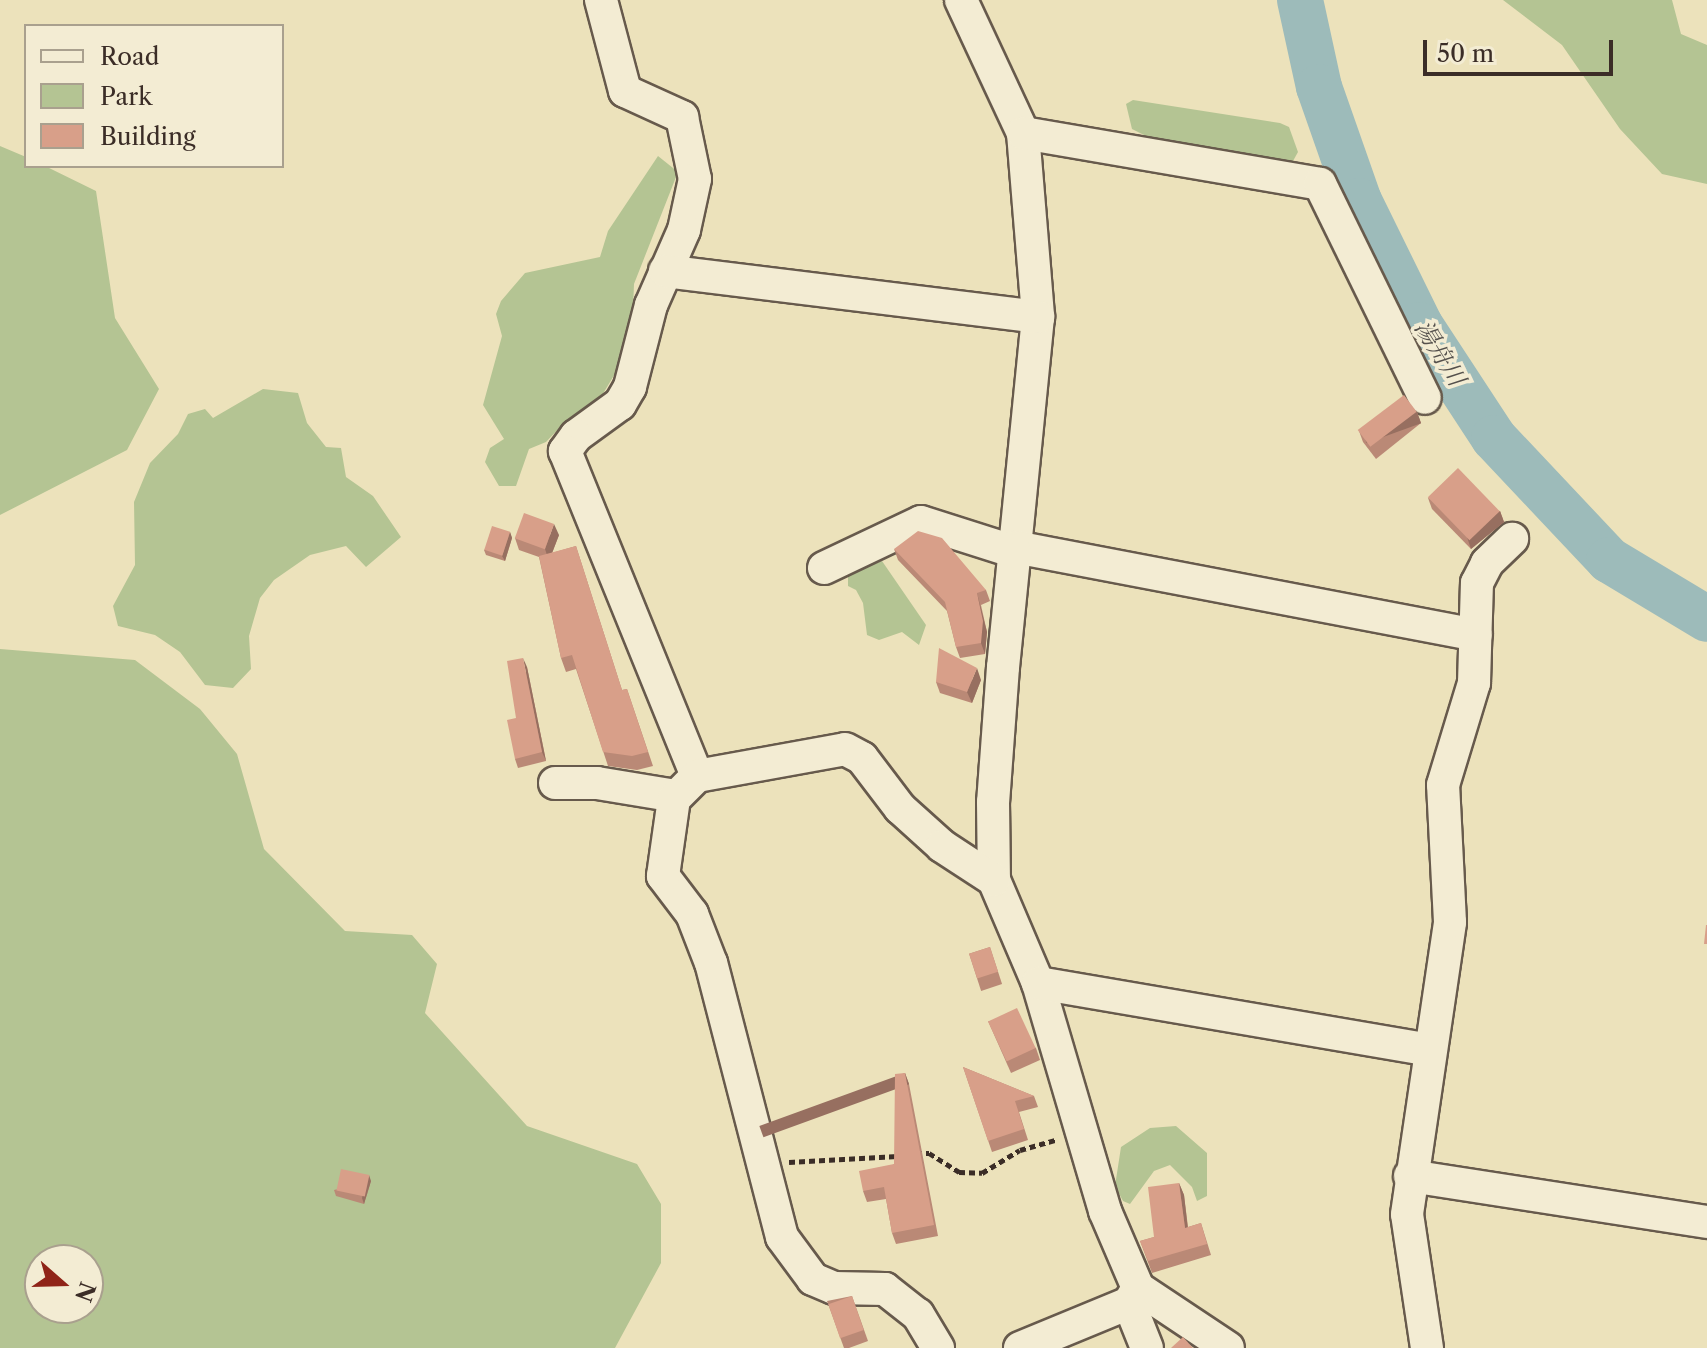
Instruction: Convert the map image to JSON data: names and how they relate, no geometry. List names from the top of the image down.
{
  "water": ["湯舟川"],
  "legend": ["Road", "Park", "Building"],
  "scale_bar": "50 m",
  "north": "right"
}
